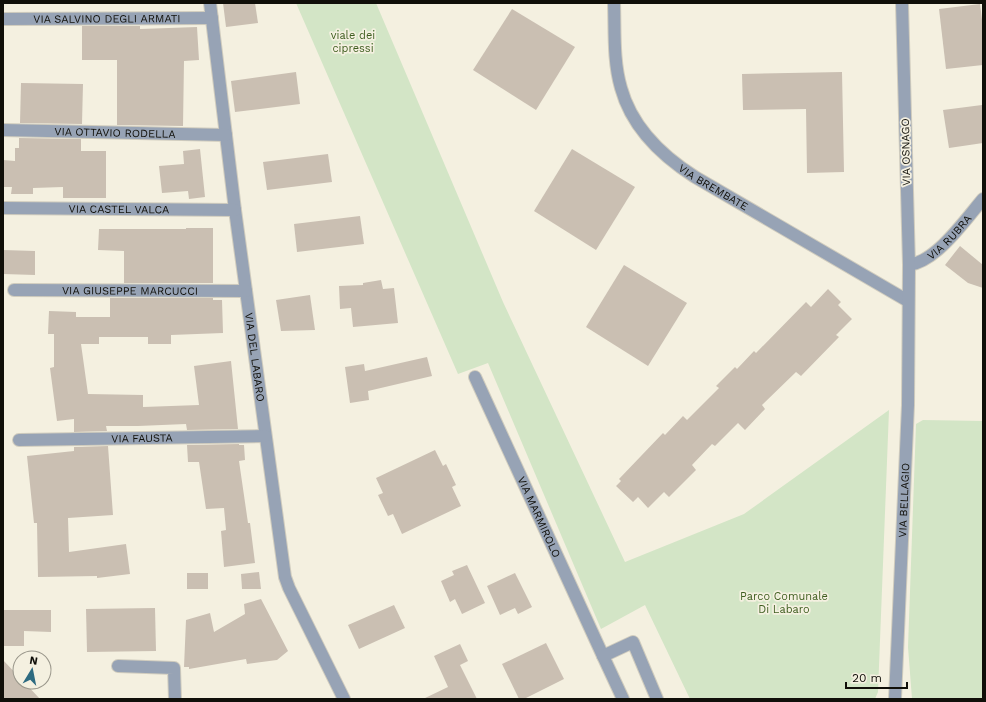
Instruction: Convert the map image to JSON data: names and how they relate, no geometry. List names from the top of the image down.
{
  "streets": {
    "street": [
      "VIA SALVINO DEGLI ARMATI",
      "VIA OTTAVIO RODELLA",
      "VIA OSNAGO",
      "VIA BREMBATE",
      "VIA CASTEL VALCA",
      "VIA RUBRA",
      "VIA GIUSEPPE MARCUCCI",
      "VIA DEL LABARO",
      "VIA FAUSTA",
      "VIA BELLAGIO",
      "VIA MARMIROLO"
    ]
  },
  "crossings": [
    ["VIA SALVINO DEGLI ARMATI", "VIA DEL LABARO"],
    ["VIA OTTAVIO RODELLA", "VIA DEL LABARO"],
    ["VIA OSNAGO", "VIA BREMBATE"],
    ["VIA OSNAGO", "VIA RUBRA"],
    ["VIA OSNAGO", "VIA BELLAGIO"],
    ["VIA BREMBATE", "VIA BELLAGIO"],
    ["VIA CASTEL VALCA", "VIA DEL LABARO"],
    ["VIA GIUSEPPE MARCUCCI", "VIA DEL LABARO"],
    ["VIA DEL LABARO", "VIA FAUSTA"]
  ],
  "parks": ["viale dei cipressi", "Parco Comunale Di Labaro"],
  "scale_bar": "20 m",
  "north": "top"
}
